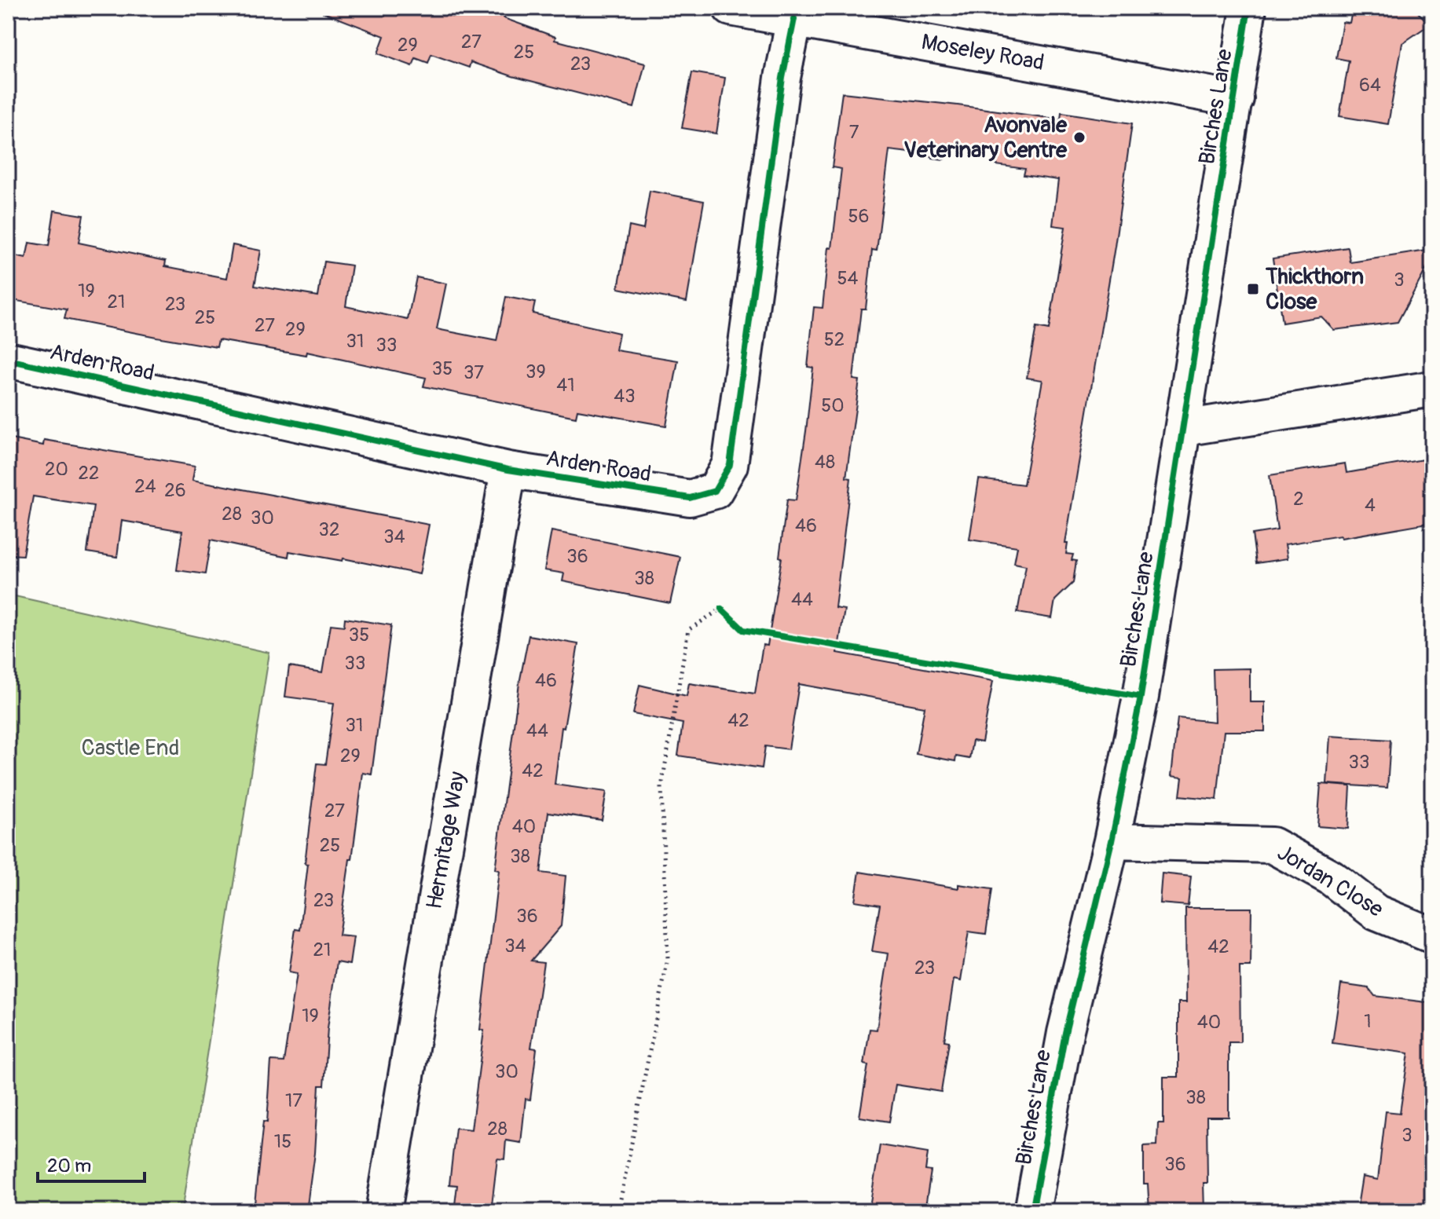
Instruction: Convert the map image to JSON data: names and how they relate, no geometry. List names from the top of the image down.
{
  "streets": {
    "street": [
      "Moseley Road",
      "Birches Lane",
      "Arden Road",
      "Hermitage Way",
      "Jordan Close"
    ]
  },
  "crossings": [
    ["Moseley Road", "Birches Lane"],
    ["Moseley Road", "Arden Road"],
    ["Birches Lane", "Jordan Close"],
    ["Arden Road", "Hermitage Way"]
  ],
  "parks": ["Castle End"],
  "places": {
    "other": ["Avonvale Veterinary Centre"],
    "transit": ["Thickthorn Close"]
  },
  "house_numbers": [
    "27",
    "29",
    "25",
    "23",
    "64",
    "7",
    "56",
    "54",
    "3",
    "19",
    "21",
    "23",
    "25",
    "27",
    "29",
    "52",
    "31",
    "33",
    "35",
    "39",
    "37",
    "41",
    "43",
    "50",
    "48",
    "20",
    "22",
    "24",
    "26",
    "2",
    "4",
    "28",
    "30",
    "46",
    "32",
    "34",
    "36",
    "38",
    "44",
    "35",
    "33",
    "46",
    "42",
    "31",
    "44",
    "29",
    "33",
    "42",
    "27",
    "40",
    "25",
    "38",
    "23",
    "36",
    "34",
    "42",
    "21",
    "23",
    "19",
    "1",
    "40",
    "30",
    "38",
    "17",
    "28",
    "3",
    "15",
    "36"
  ],
  "scale_bar": "20 m"
}
